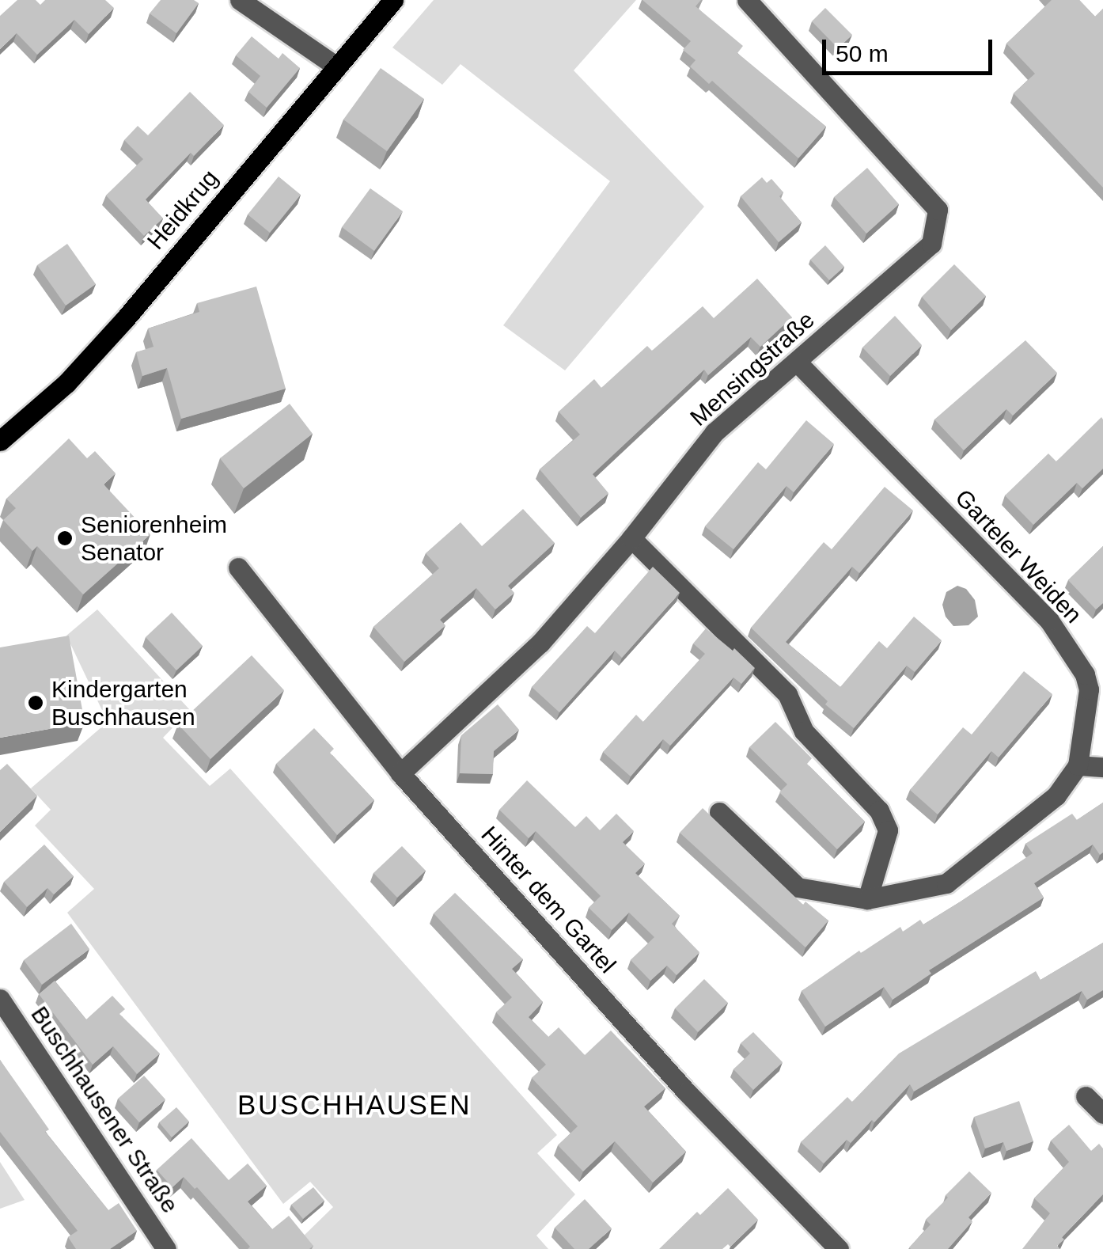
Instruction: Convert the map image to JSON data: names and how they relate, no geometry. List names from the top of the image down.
{
  "streets": {
    "main road": ["Heidkrug"],
    "street": [
      "Mensingstraße",
      "Garteler Weiden",
      "Hinter dem Gartel",
      "Buschhausener Straße"
    ]
  },
  "crossings": [
    ["Mensingstraße", "Garteler Weiden"],
    ["Mensingstraße", "Hinter dem Gartel"]
  ],
  "districts": ["BUSCHHAUSEN"],
  "places": ["Seniorenheim Senator", "Kindergarten Buschhausen"],
  "scale_bar": "50 m"
}
